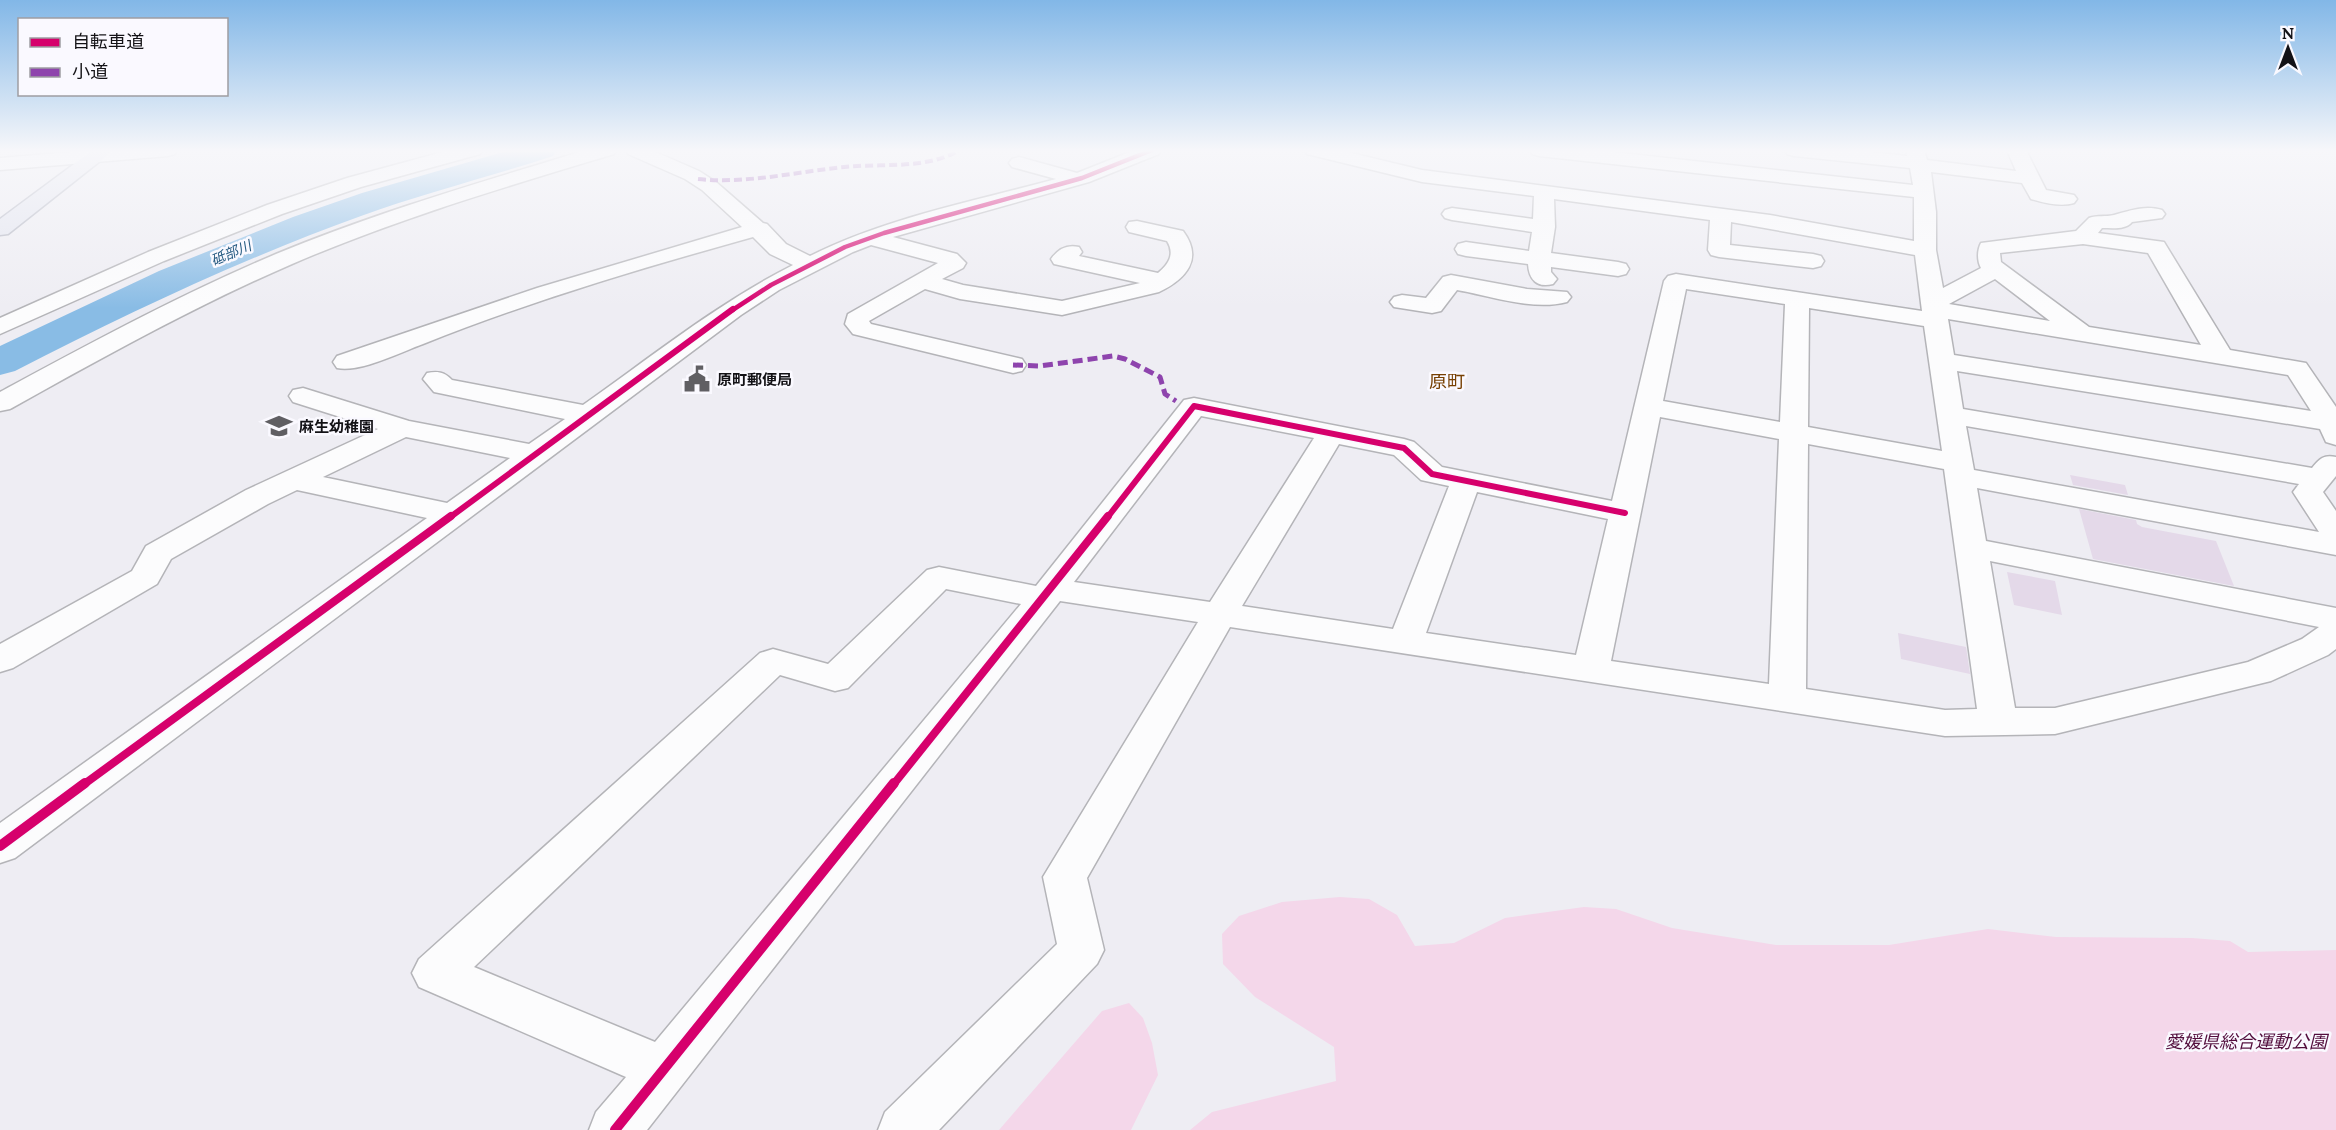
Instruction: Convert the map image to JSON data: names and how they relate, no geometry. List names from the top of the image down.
{
  "districts": ["原町"],
  "water": ["砥部川"],
  "parks": ["愛媛県総合運動公園"],
  "places": {
    "public building": ["原町郵便局"],
    "school or university": ["麻生幼稚園"]
  },
  "legend": ["自転車道", "小道"],
  "north": "top"
}
